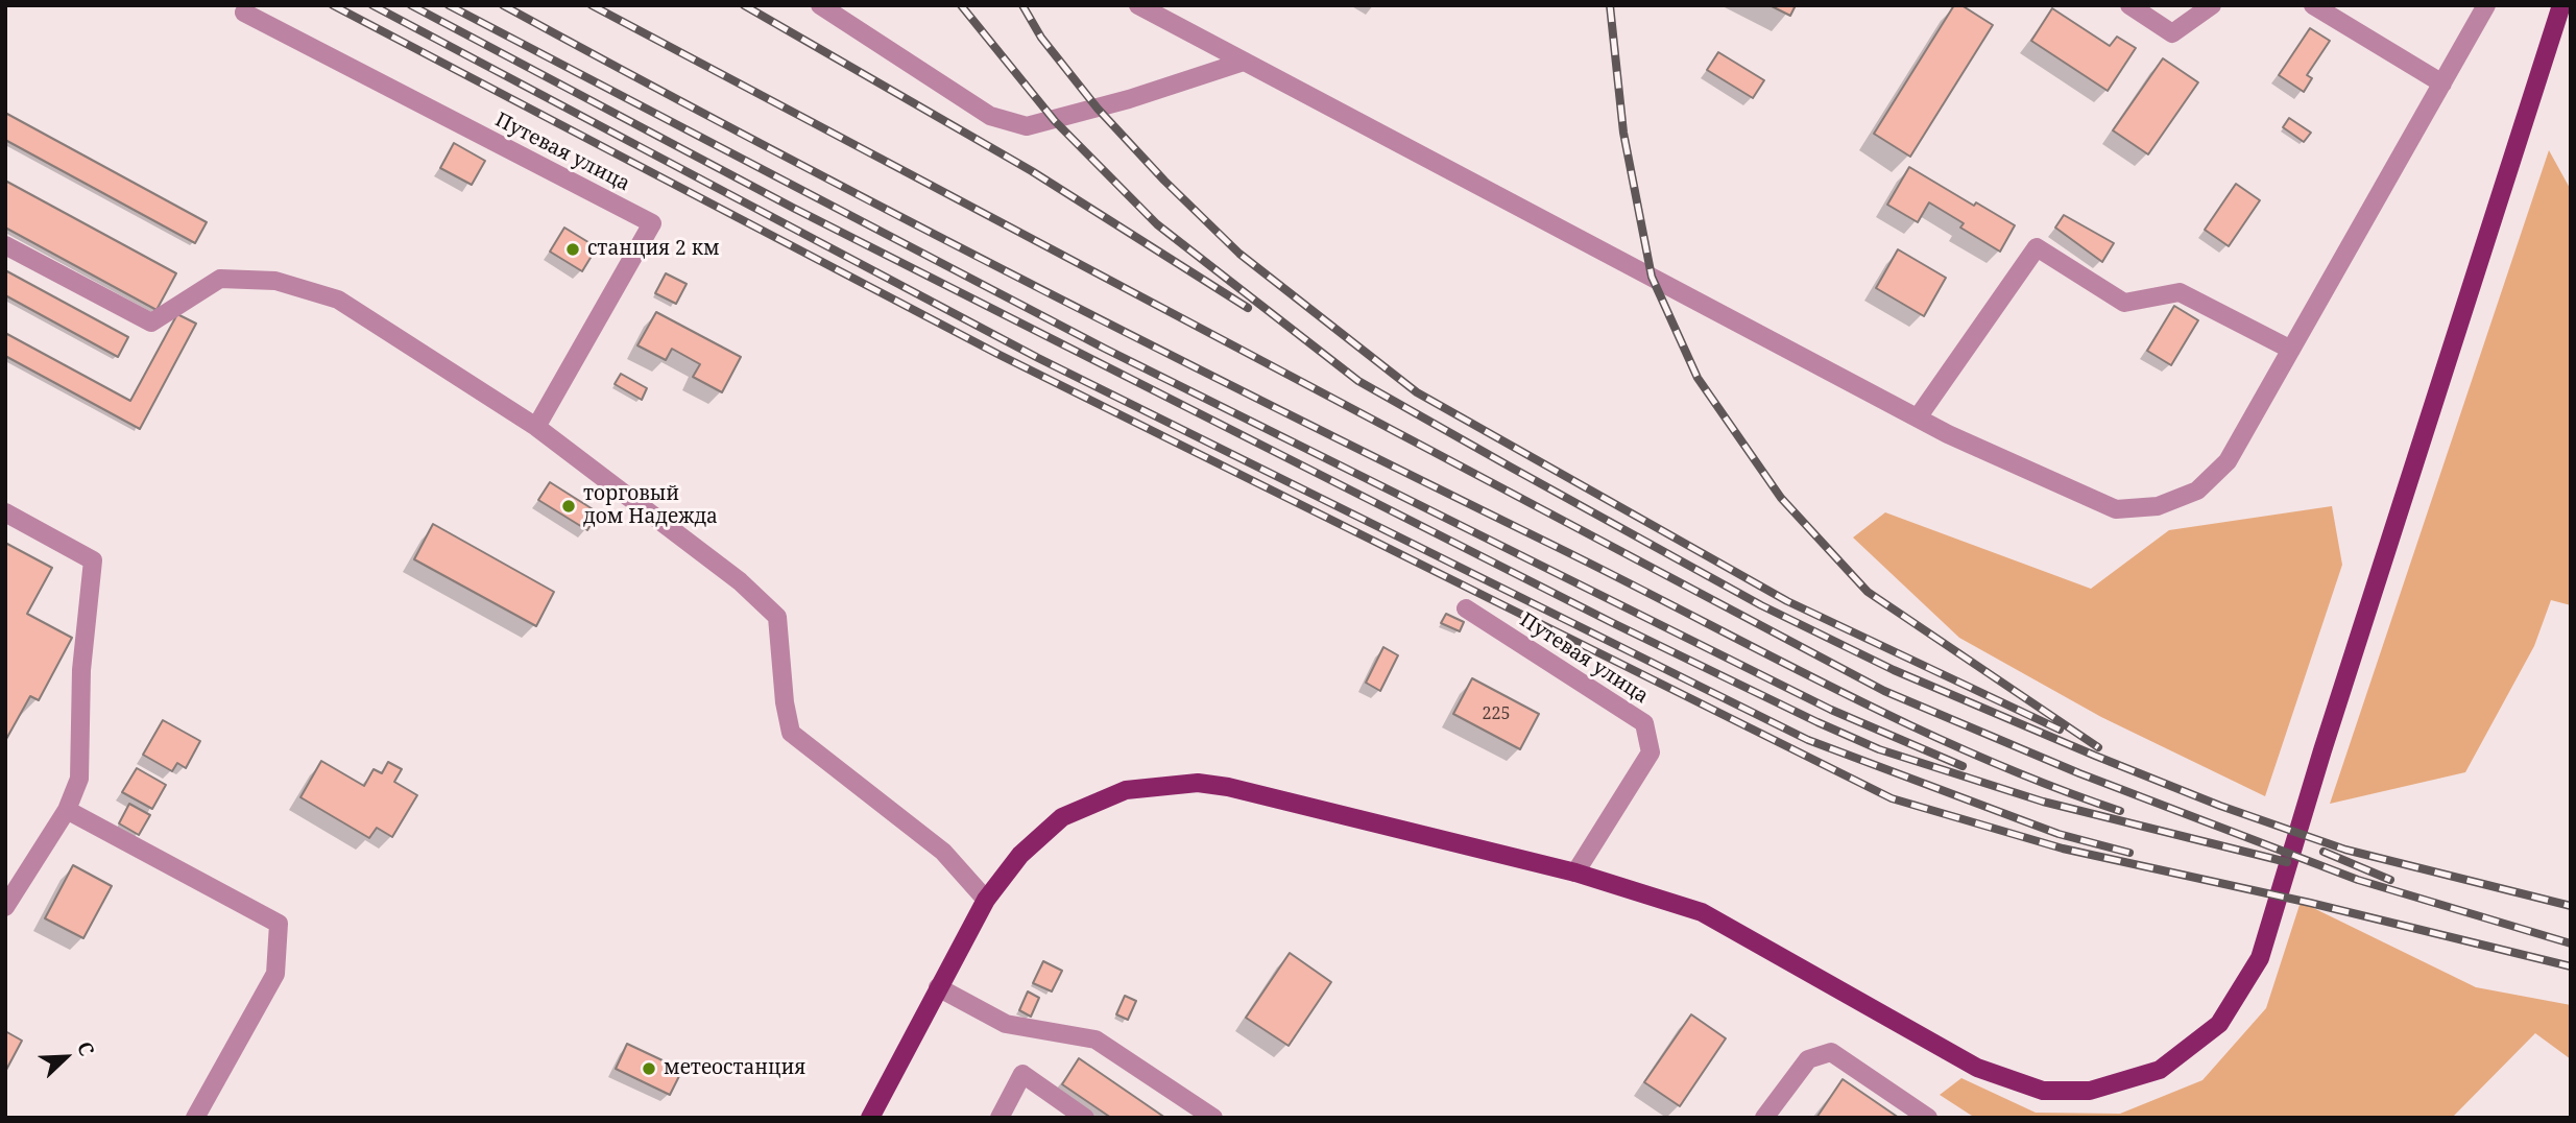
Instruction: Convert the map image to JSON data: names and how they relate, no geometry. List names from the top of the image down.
{
  "streets": {
    "street": ["Путевая улица"]
  },
  "places": ["станция 2 км", "торговый дом Надежда", "метеостанция"],
  "house_numbers": ["225"],
  "north": "top right"
}
